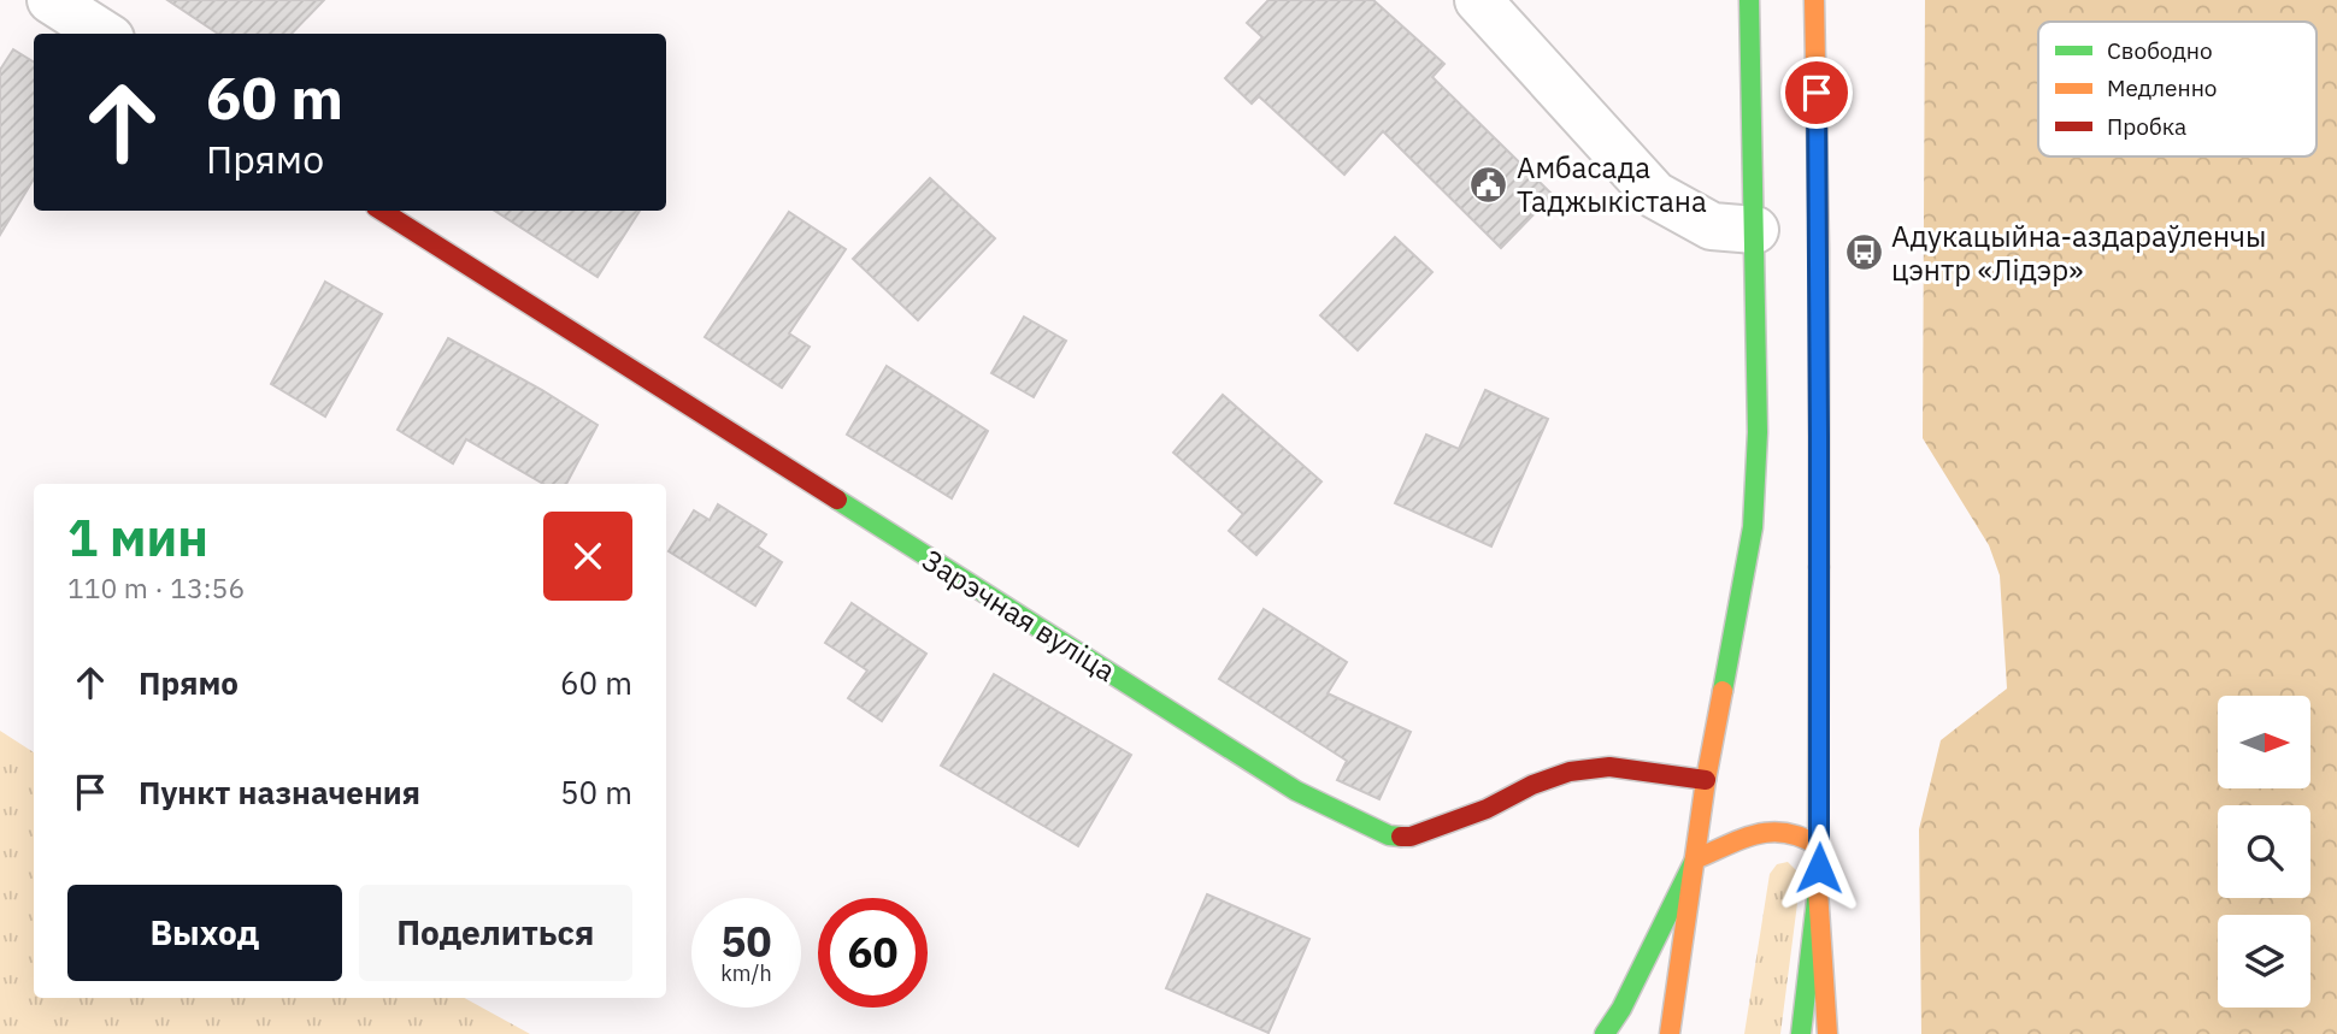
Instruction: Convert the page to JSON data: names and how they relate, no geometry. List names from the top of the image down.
{
  "streets": {
    "main road": ["Зарэчная вуліца"]
  },
  "places": {
    "public building": ["Амбасада Таджыкістана"],
    "bus stop": ["Адукацыйна-аздараўленчы цэнтр «Лідэр»"]
  },
  "legend": ["Свободно", "Медленно", "Пробка"],
  "north": "right",
  "page": {
    "turn": ["60 m", "Прямо"],
    "heading": ["1 мин", "110 m · 13:56"],
    "list": [
      {
        "name": "Прямо",
        "value": "60 m"
      },
      {
        "name": "Пункт назначения",
        "value": "50 m"
      }
    ],
    "buttons": ["Выход", "Поделиться"],
    "speed": "50 km/h",
    "limit": "60"
  }
}
